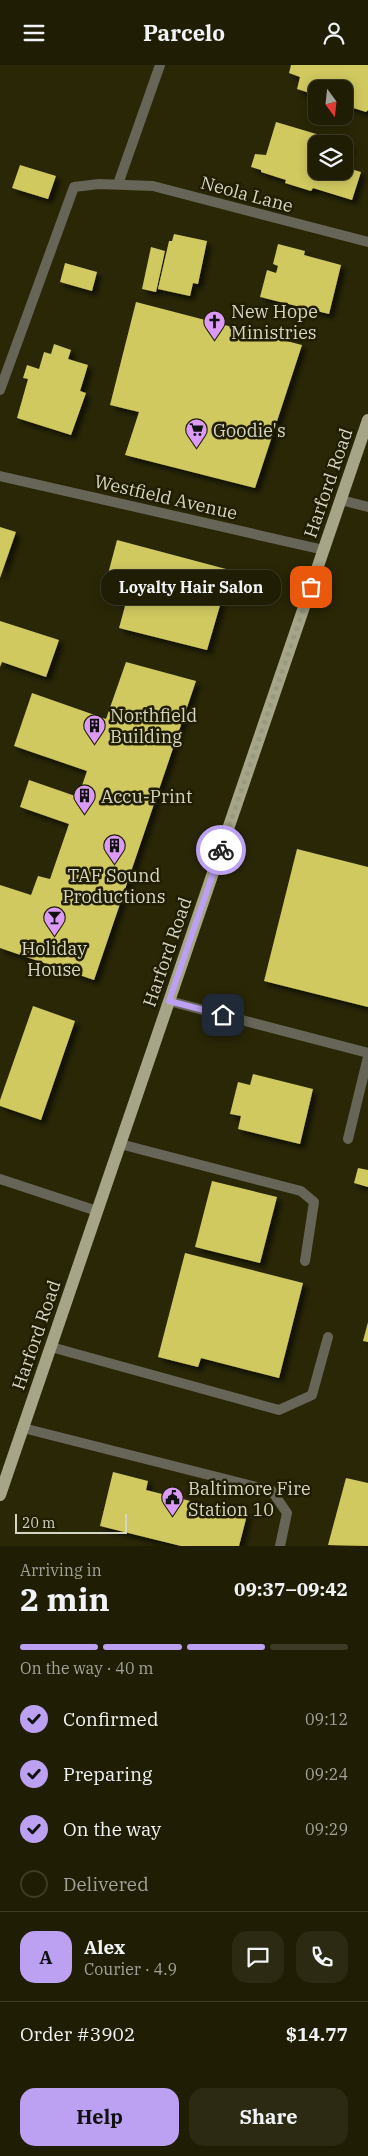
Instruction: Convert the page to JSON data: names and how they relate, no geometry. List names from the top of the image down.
{
  "streets": {
    "main road": ["Harford Road"],
    "street": ["Neola Lane", "Westfield Avenue"]
  },
  "crossings": [
    ["Harford Road", "Westfield Avenue"]
  ],
  "places": {
    "church": ["New Hope Ministries"],
    "supermarket": ["Goodie's"],
    "other": ["Loyalty Hair Salon"],
    "building": ["Northfield Building", "Accu-Print", "TAF Sound Productions"],
    "bar": ["Holiday House"],
    "public building": ["Baltimore Fire Station 10"]
  },
  "scale_bar": "20 m",
  "north": "bottom",
  "page": {
    "header": "Parcelo",
    "bubble": "Loyalty Hair Salon",
    "scale": "20 m",
    "heading": ["2 min", "Arriving in", "09:37–09:42"],
    "panel": [
      "Alex",
      "Courier · 4.9",
      "Order #3902",
      "$14.77"
    ],
    "bar": "On the way · 40 m",
    "list": [
      ["Confirmed", "09:12"],
      ["Preparing", "09:24"],
      ["On the way", "09:29"],
      "Delivered"
    ],
    "round": "A",
    "buttons": ["Help", "Share"]
  }
}
